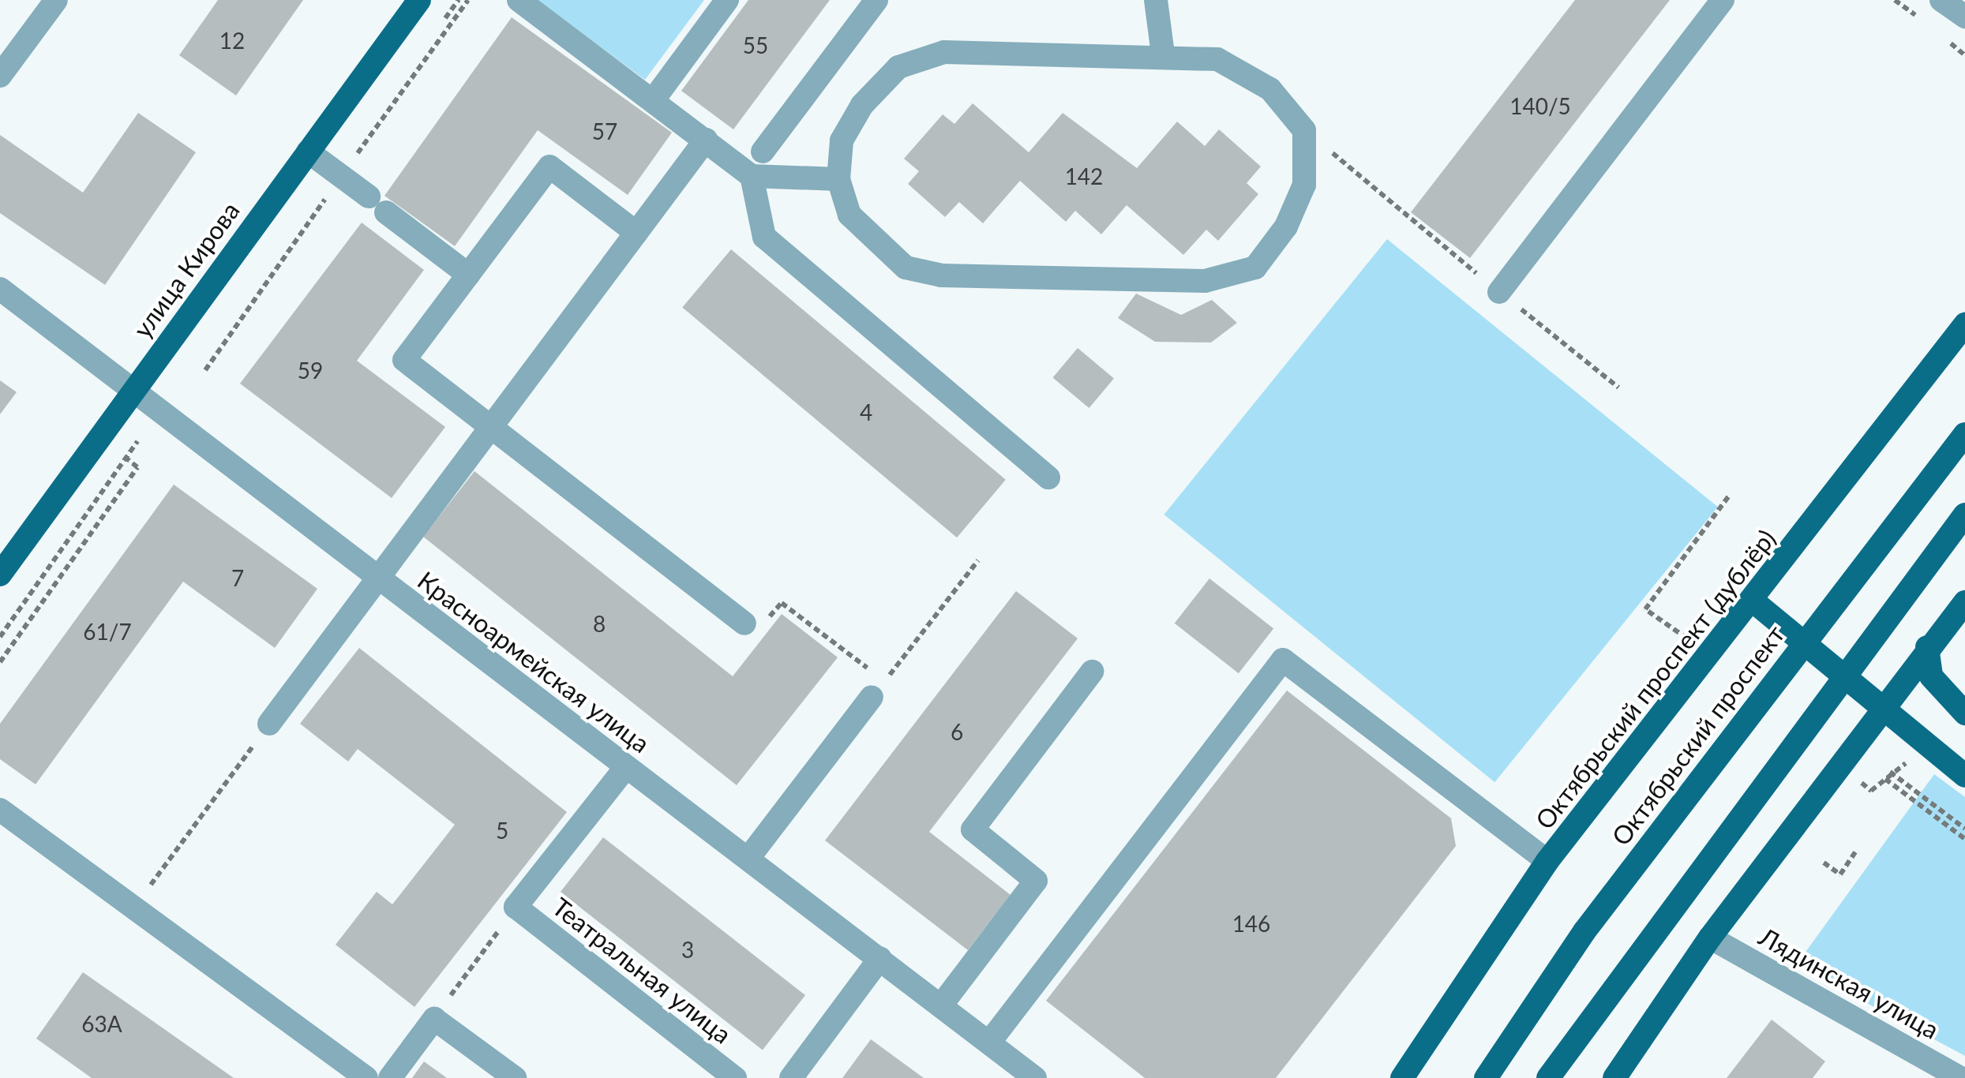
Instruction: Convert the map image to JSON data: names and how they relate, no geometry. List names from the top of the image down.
{
  "streets": {
    "main road": ["улица Кирова", "Октябрьский проспект (дублёр)", "Октябрьский проспект"],
    "street": ["Красноармейская улица", "Театральная улица", "Лядинская улица"]
  },
  "crossings": [
    ["улица Кирова", "Красноармейская улица"]
  ],
  "house_numbers": [
    "12",
    "55",
    "140/5",
    "57",
    "142",
    "59",
    "4",
    "7",
    "8",
    "61/7",
    "6",
    "5",
    "146",
    "3",
    "63А"
  ]
}
